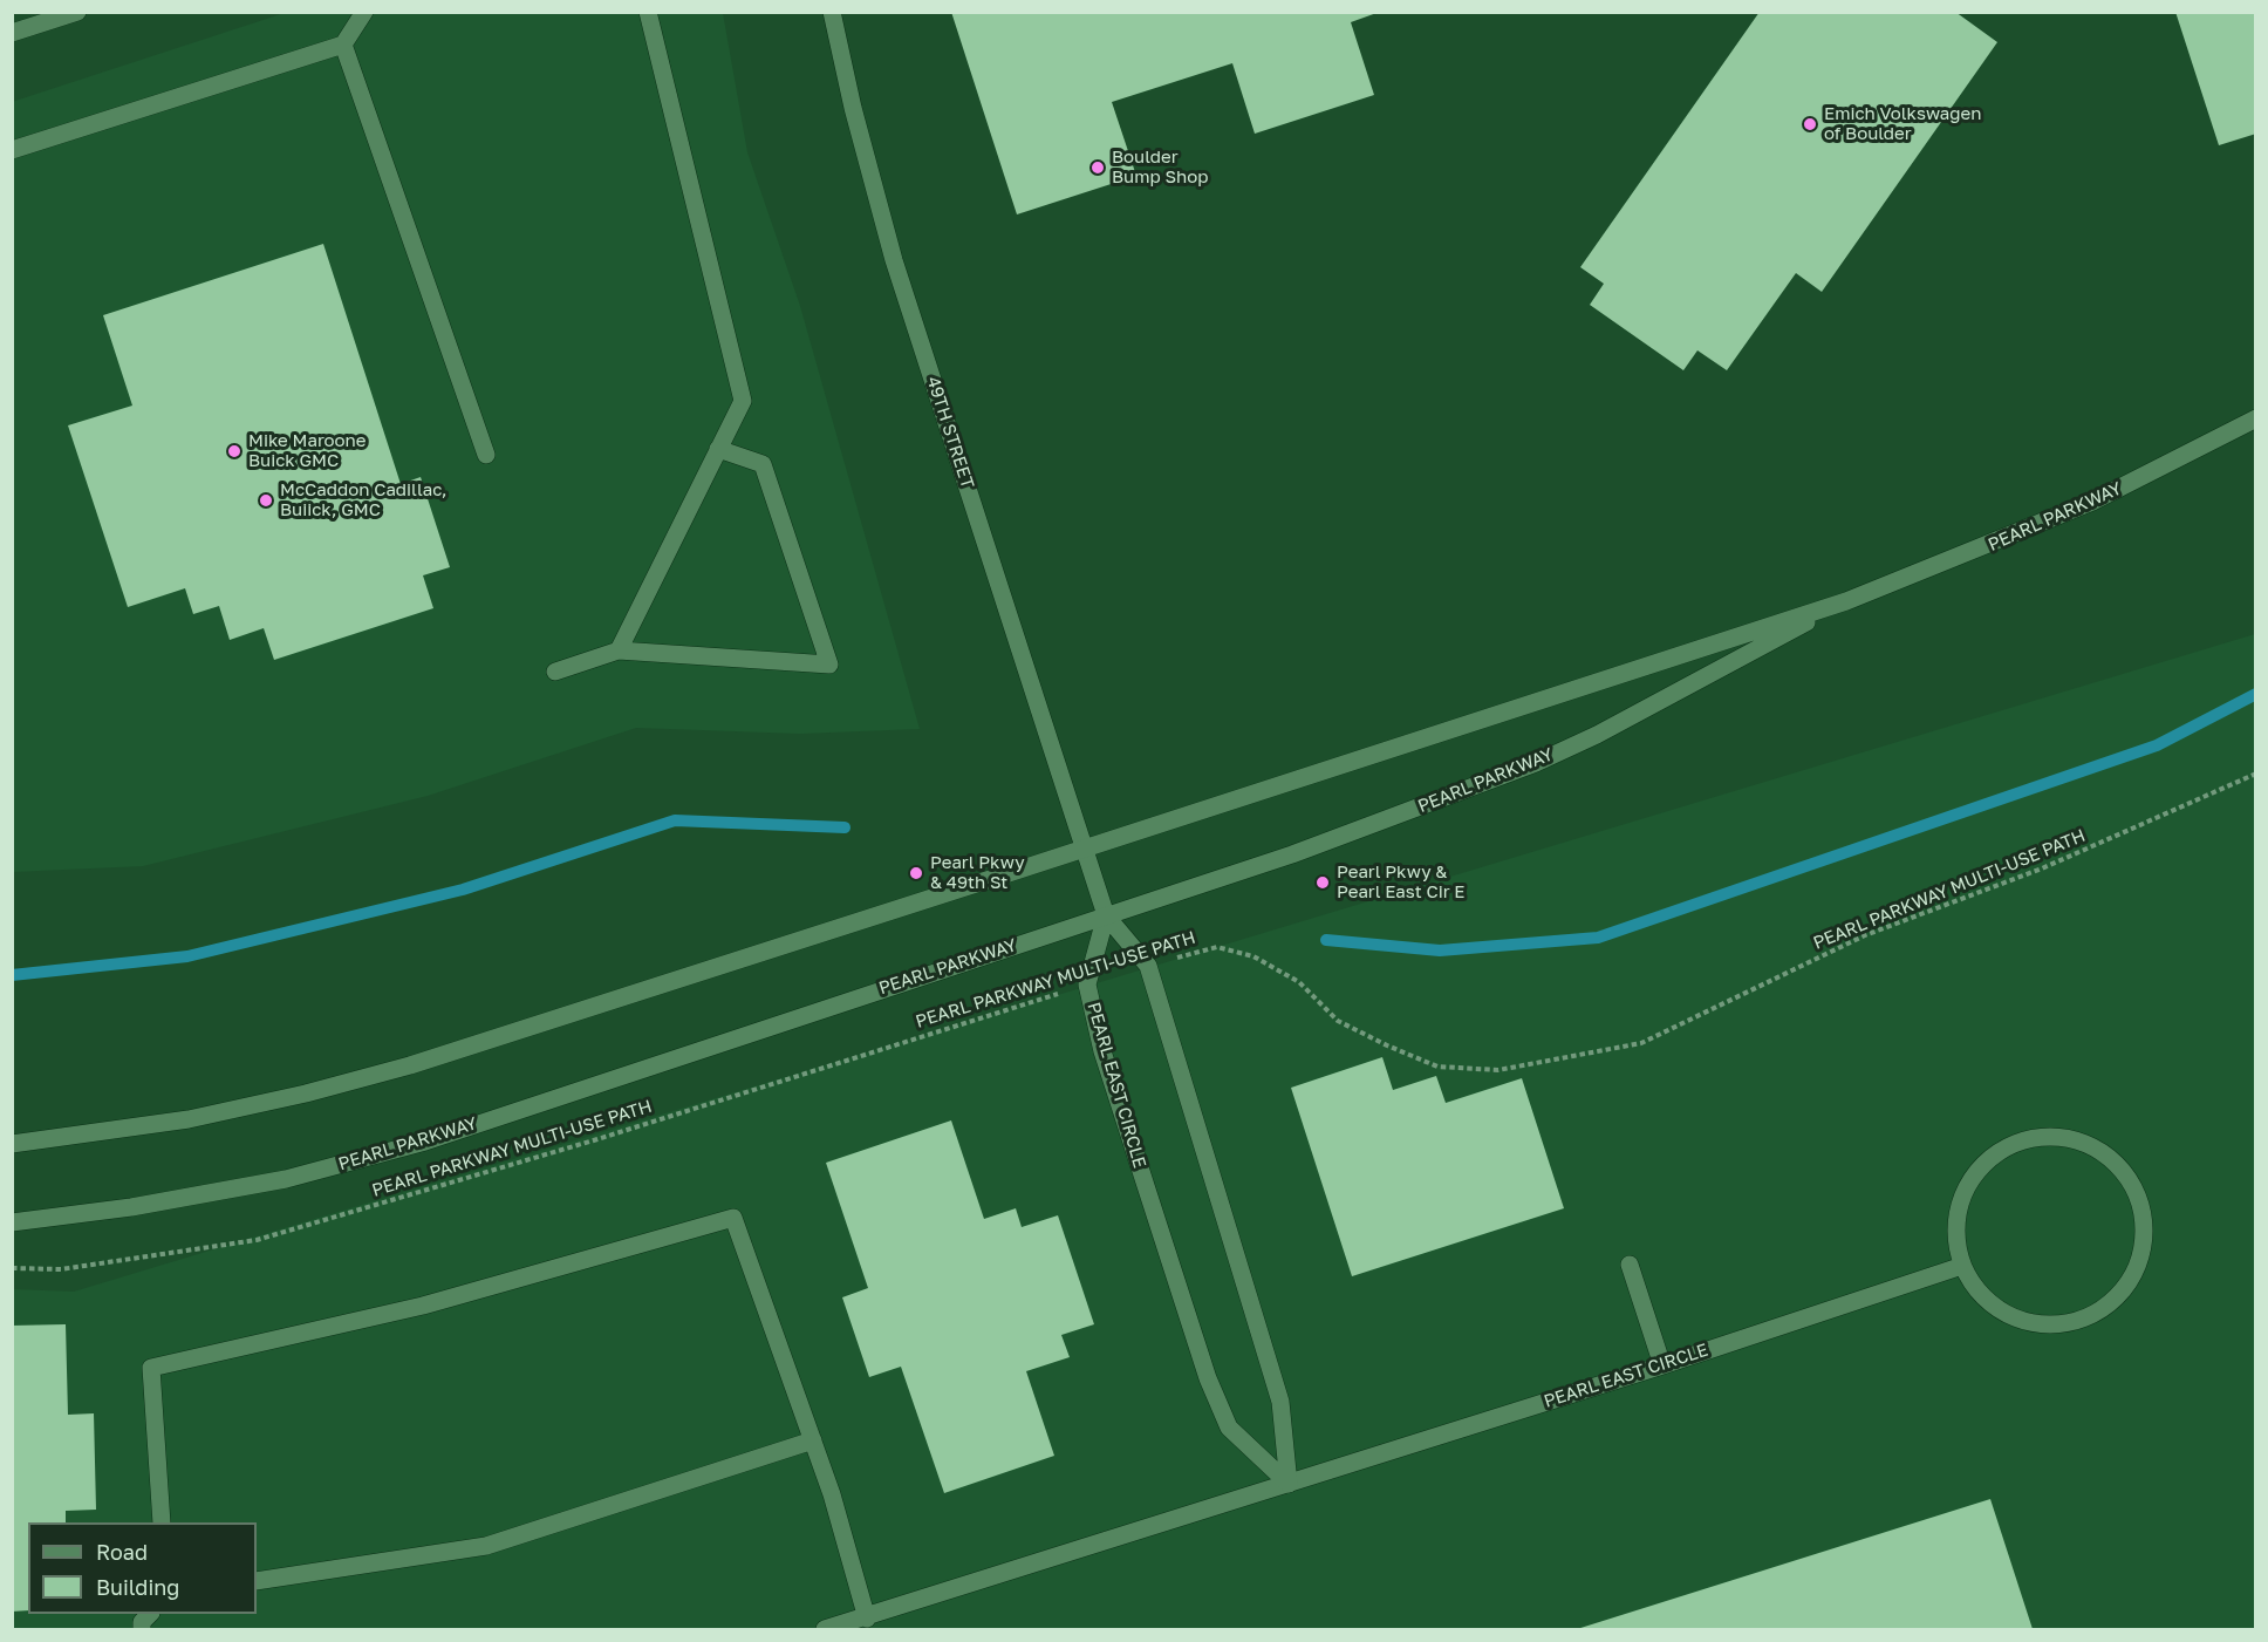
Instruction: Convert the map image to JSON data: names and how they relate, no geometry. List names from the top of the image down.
{
  "streets": {
    "main road": ["49TH STREET", "PEARL PARKWAY", "PEARL EAST CIRCLE"],
    "path": ["PEARL PARKWAY MULTI-USE PATH"]
  },
  "crossings": [
    ["49TH STREET", "PEARL PARKWAY"],
    ["49TH STREET", "PEARL EAST CIRCLE"],
    ["PEARL PARKWAY", "PEARL EAST CIRCLE"],
    ["PEARL PARKWAY MULTI-USE PATH", "PEARL EAST CIRCLE"]
  ],
  "places": [
    "Emich Volkswagen of Boulder",
    "Boulder Bump Shop",
    "Mike Maroone Buick GMC",
    "McCaddon Cadillac, Buiick, GMC",
    "Pearl Pkwy & 49th St",
    "Pearl Pkwy & Pearl East Cir E"
  ],
  "legend": ["Road", "Building"]
}
